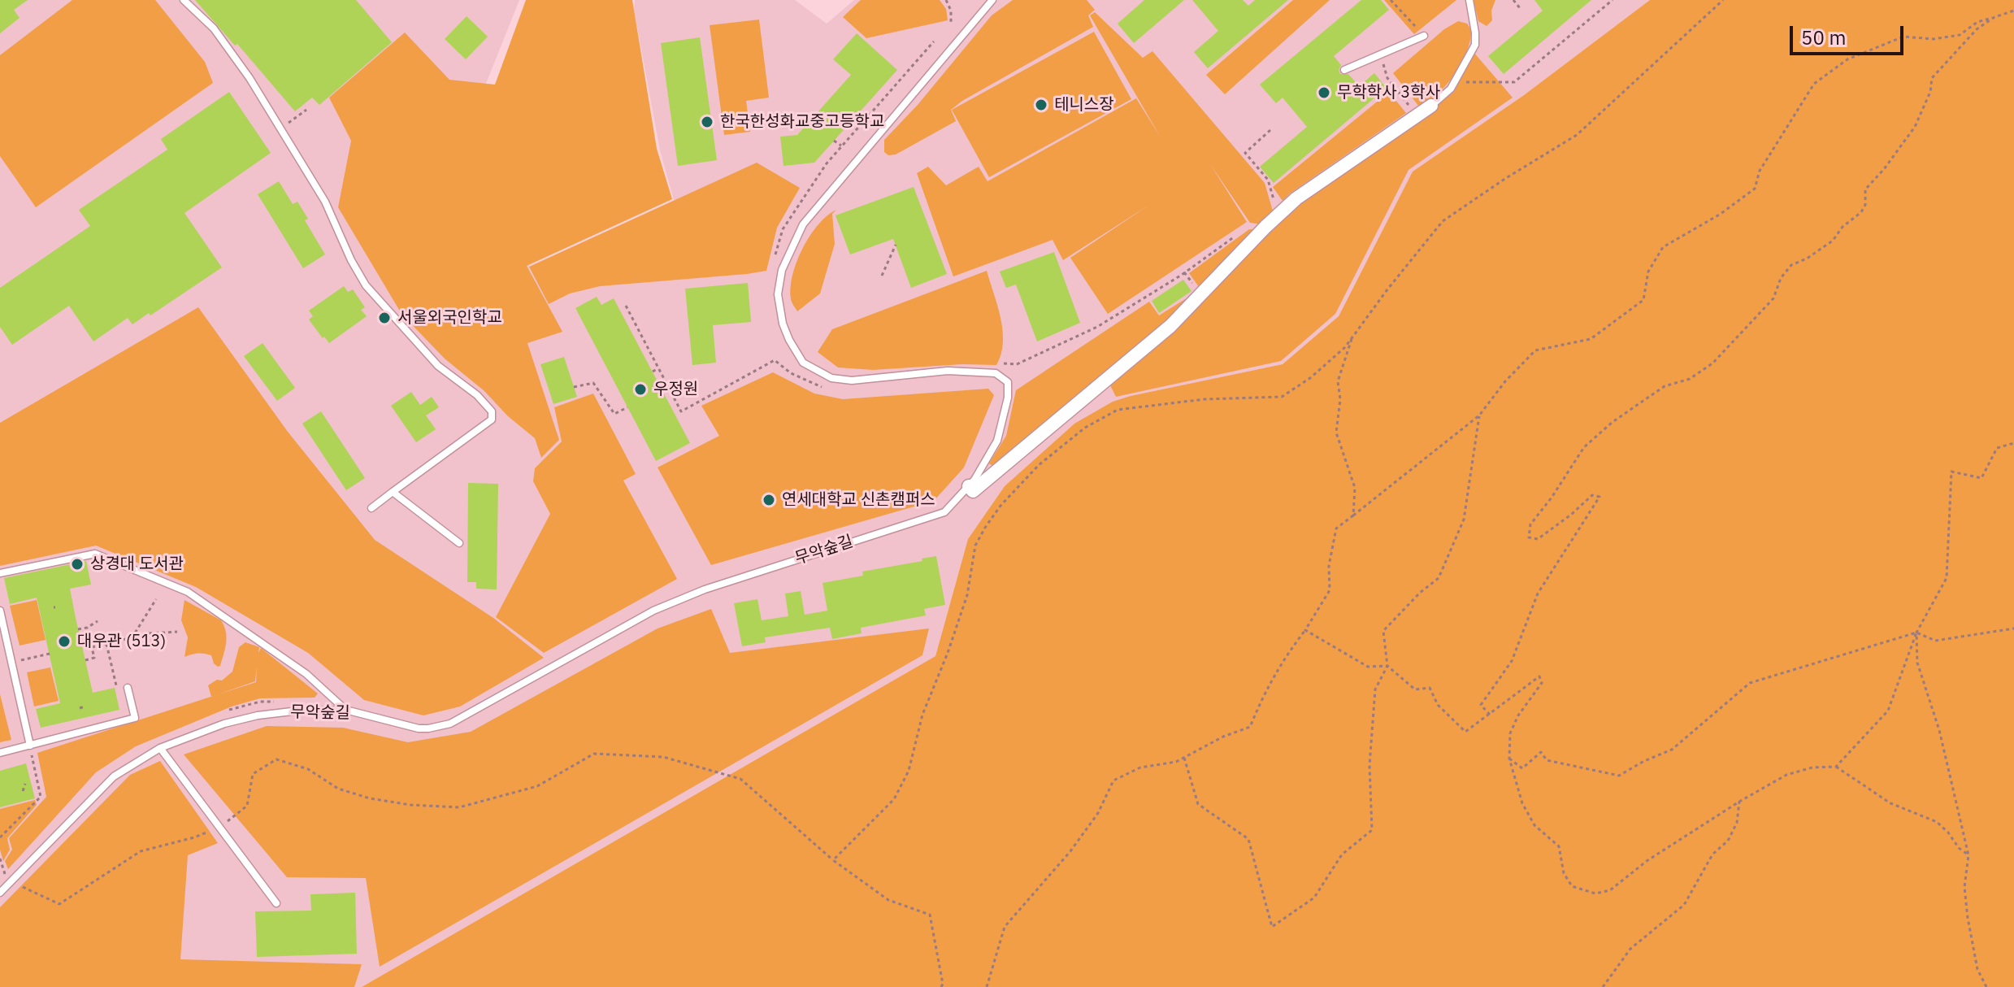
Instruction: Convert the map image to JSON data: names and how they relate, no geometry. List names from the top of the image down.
{
  "streets": {
    "lane": ["무악숲길"]
  },
  "places": [
    "무학학사 3학사",
    "테니스장",
    "한국한성화교중고등학교",
    "서울외국인학교",
    "우정원",
    "연세대학교 신촌캠퍼스",
    "상경대 도서관",
    "대우관 (513)"
  ],
  "scale_bar": "50 m"
}
